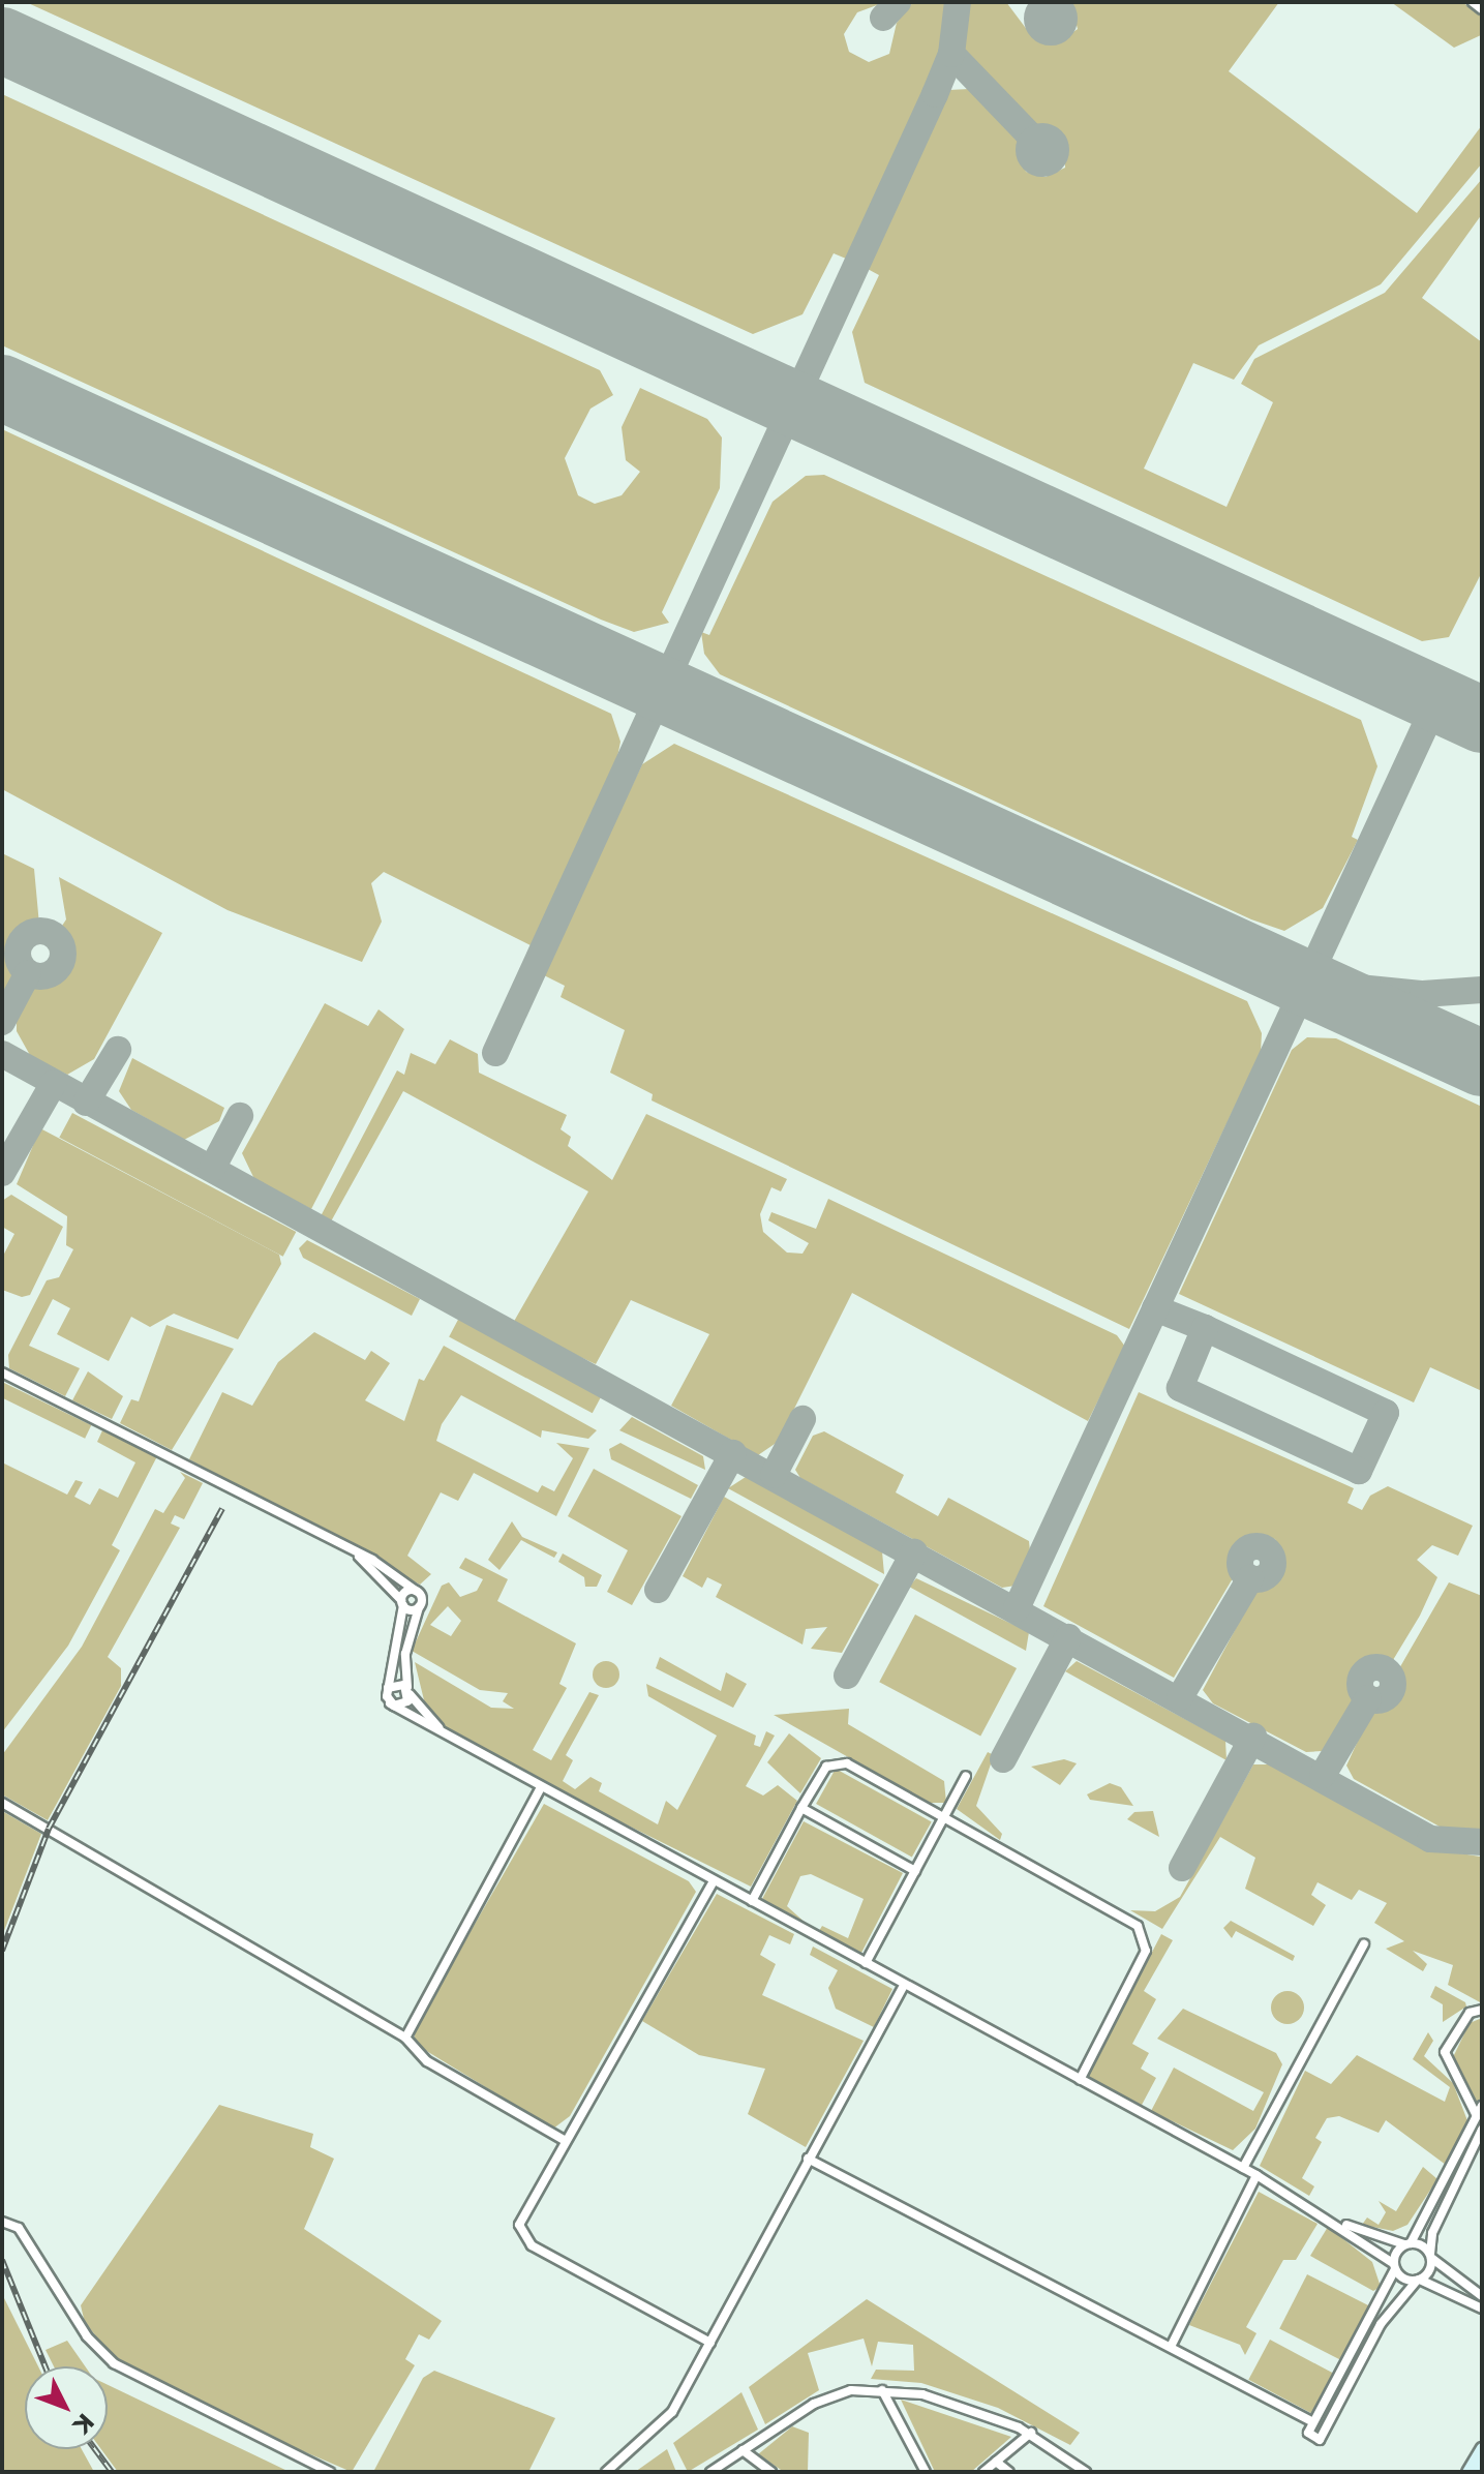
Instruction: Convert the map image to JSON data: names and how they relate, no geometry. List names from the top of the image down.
{
  "north": "bottom right"
}
